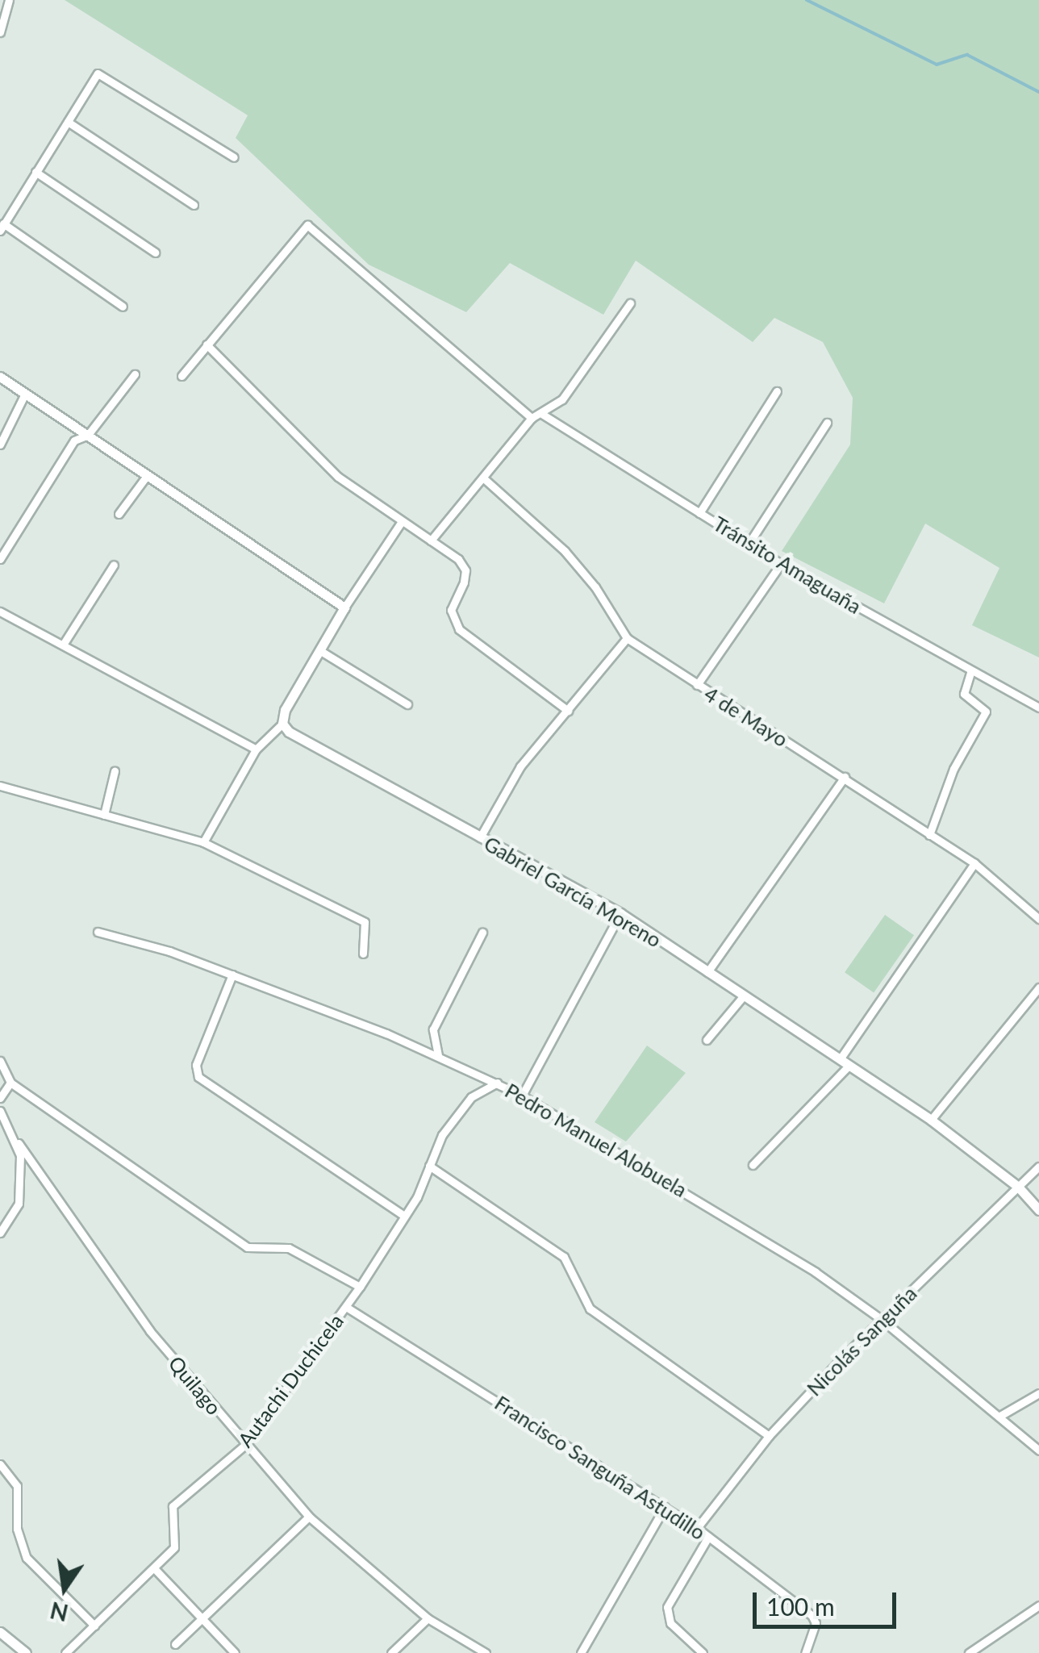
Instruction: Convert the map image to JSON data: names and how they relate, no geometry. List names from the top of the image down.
{
  "streets": {
    "street": [
      "Tránsito Amaguaña",
      "4 de Mayo",
      "Gabriel García Moreno",
      "Pedro Manuel Alobuela",
      "Nicolás Sanguña",
      "Autachi Duchicela",
      "Quilago",
      "Francisco Sanguña Astudillo"
    ]
  },
  "crossings": [
    ["Gabriel García Moreno", "Nicolás Sanguña"],
    ["Pedro Manuel Alobuela", "Nicolás Sanguña"],
    ["Pedro Manuel Alobuela", "Autachi Duchicela"],
    ["Nicolás Sanguña", "Francisco Sanguña Astudillo"],
    ["Autachi Duchicela", "Quilago"],
    ["Autachi Duchicela", "Francisco Sanguña Astudillo"]
  ],
  "scale_bar": "100 m",
  "north": "bottom"
}
